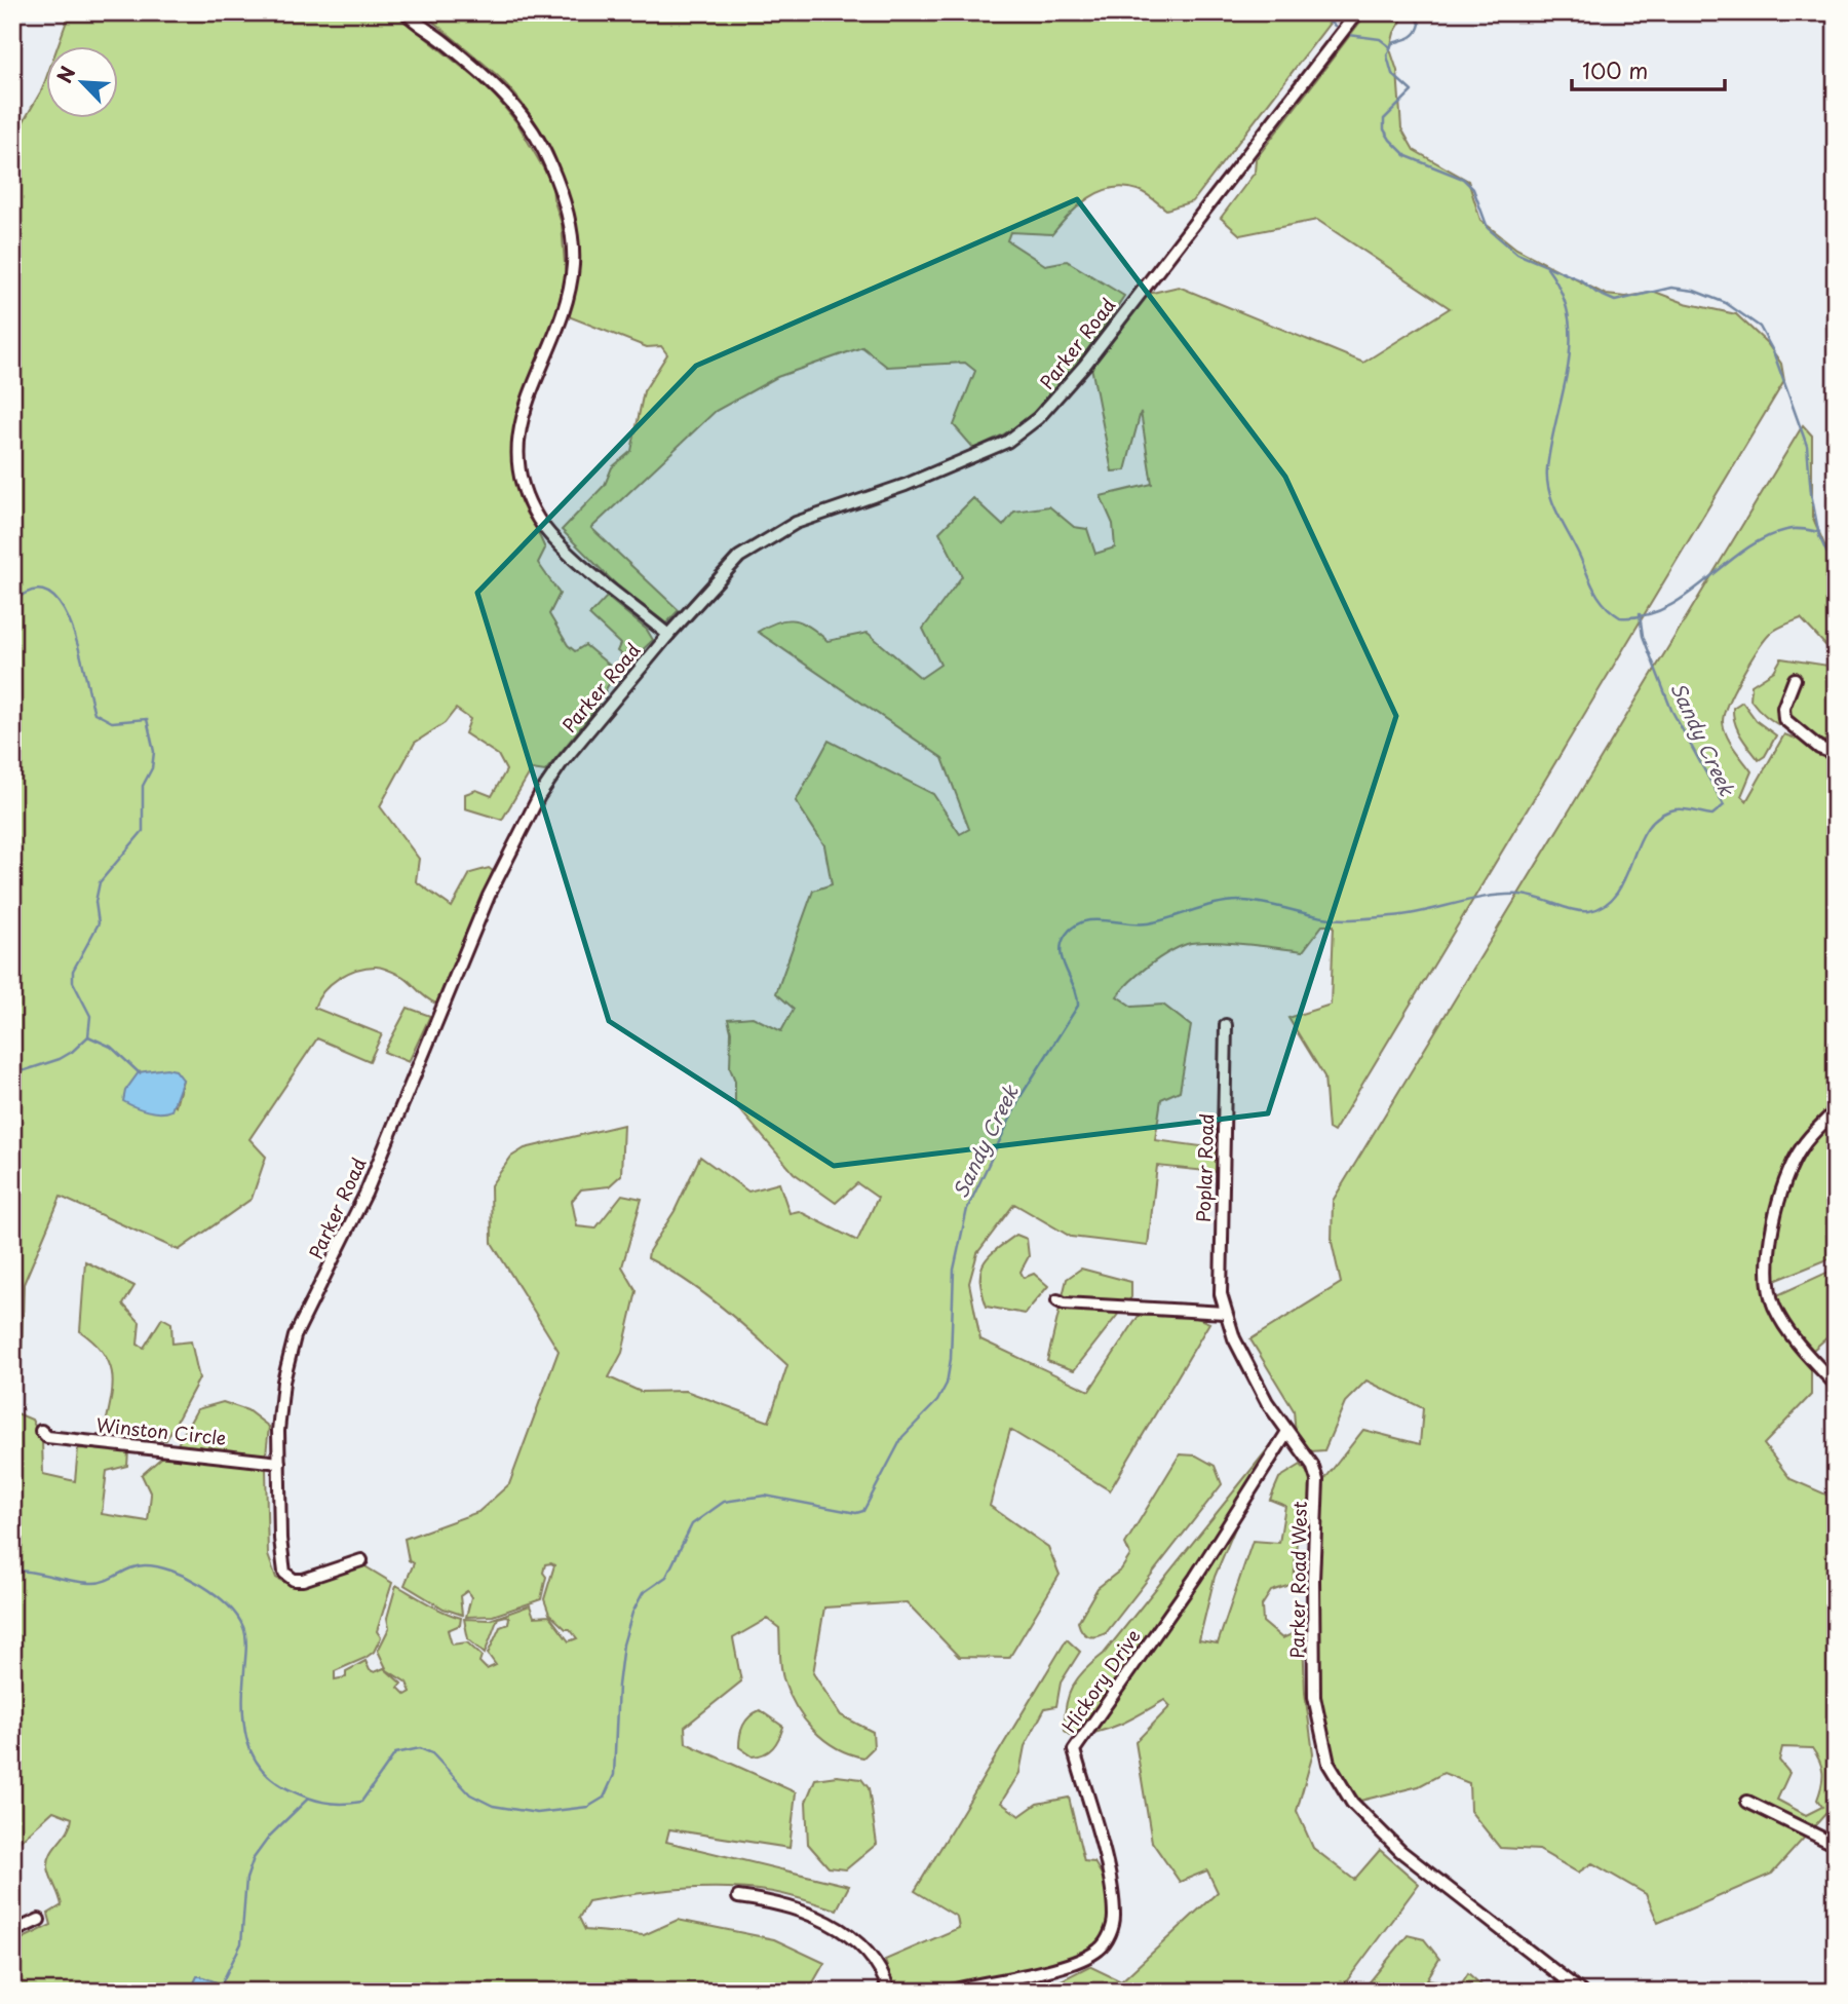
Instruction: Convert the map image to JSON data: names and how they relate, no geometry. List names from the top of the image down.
{
  "streets": {
    "street": [
      "Parker Road",
      "Poplar Road",
      "Winston Circle",
      "Parker Road West",
      "Hickory Drive"
    ]
  },
  "crossings": [
    ["Parker Road", "Winston Circle"],
    ["Poplar Road", "Parker Road West"],
    ["Parker Road West", "Hickory Drive"]
  ],
  "water": ["Sandy Creek"],
  "scale_bar": "100 m",
  "north": "top left"
}
